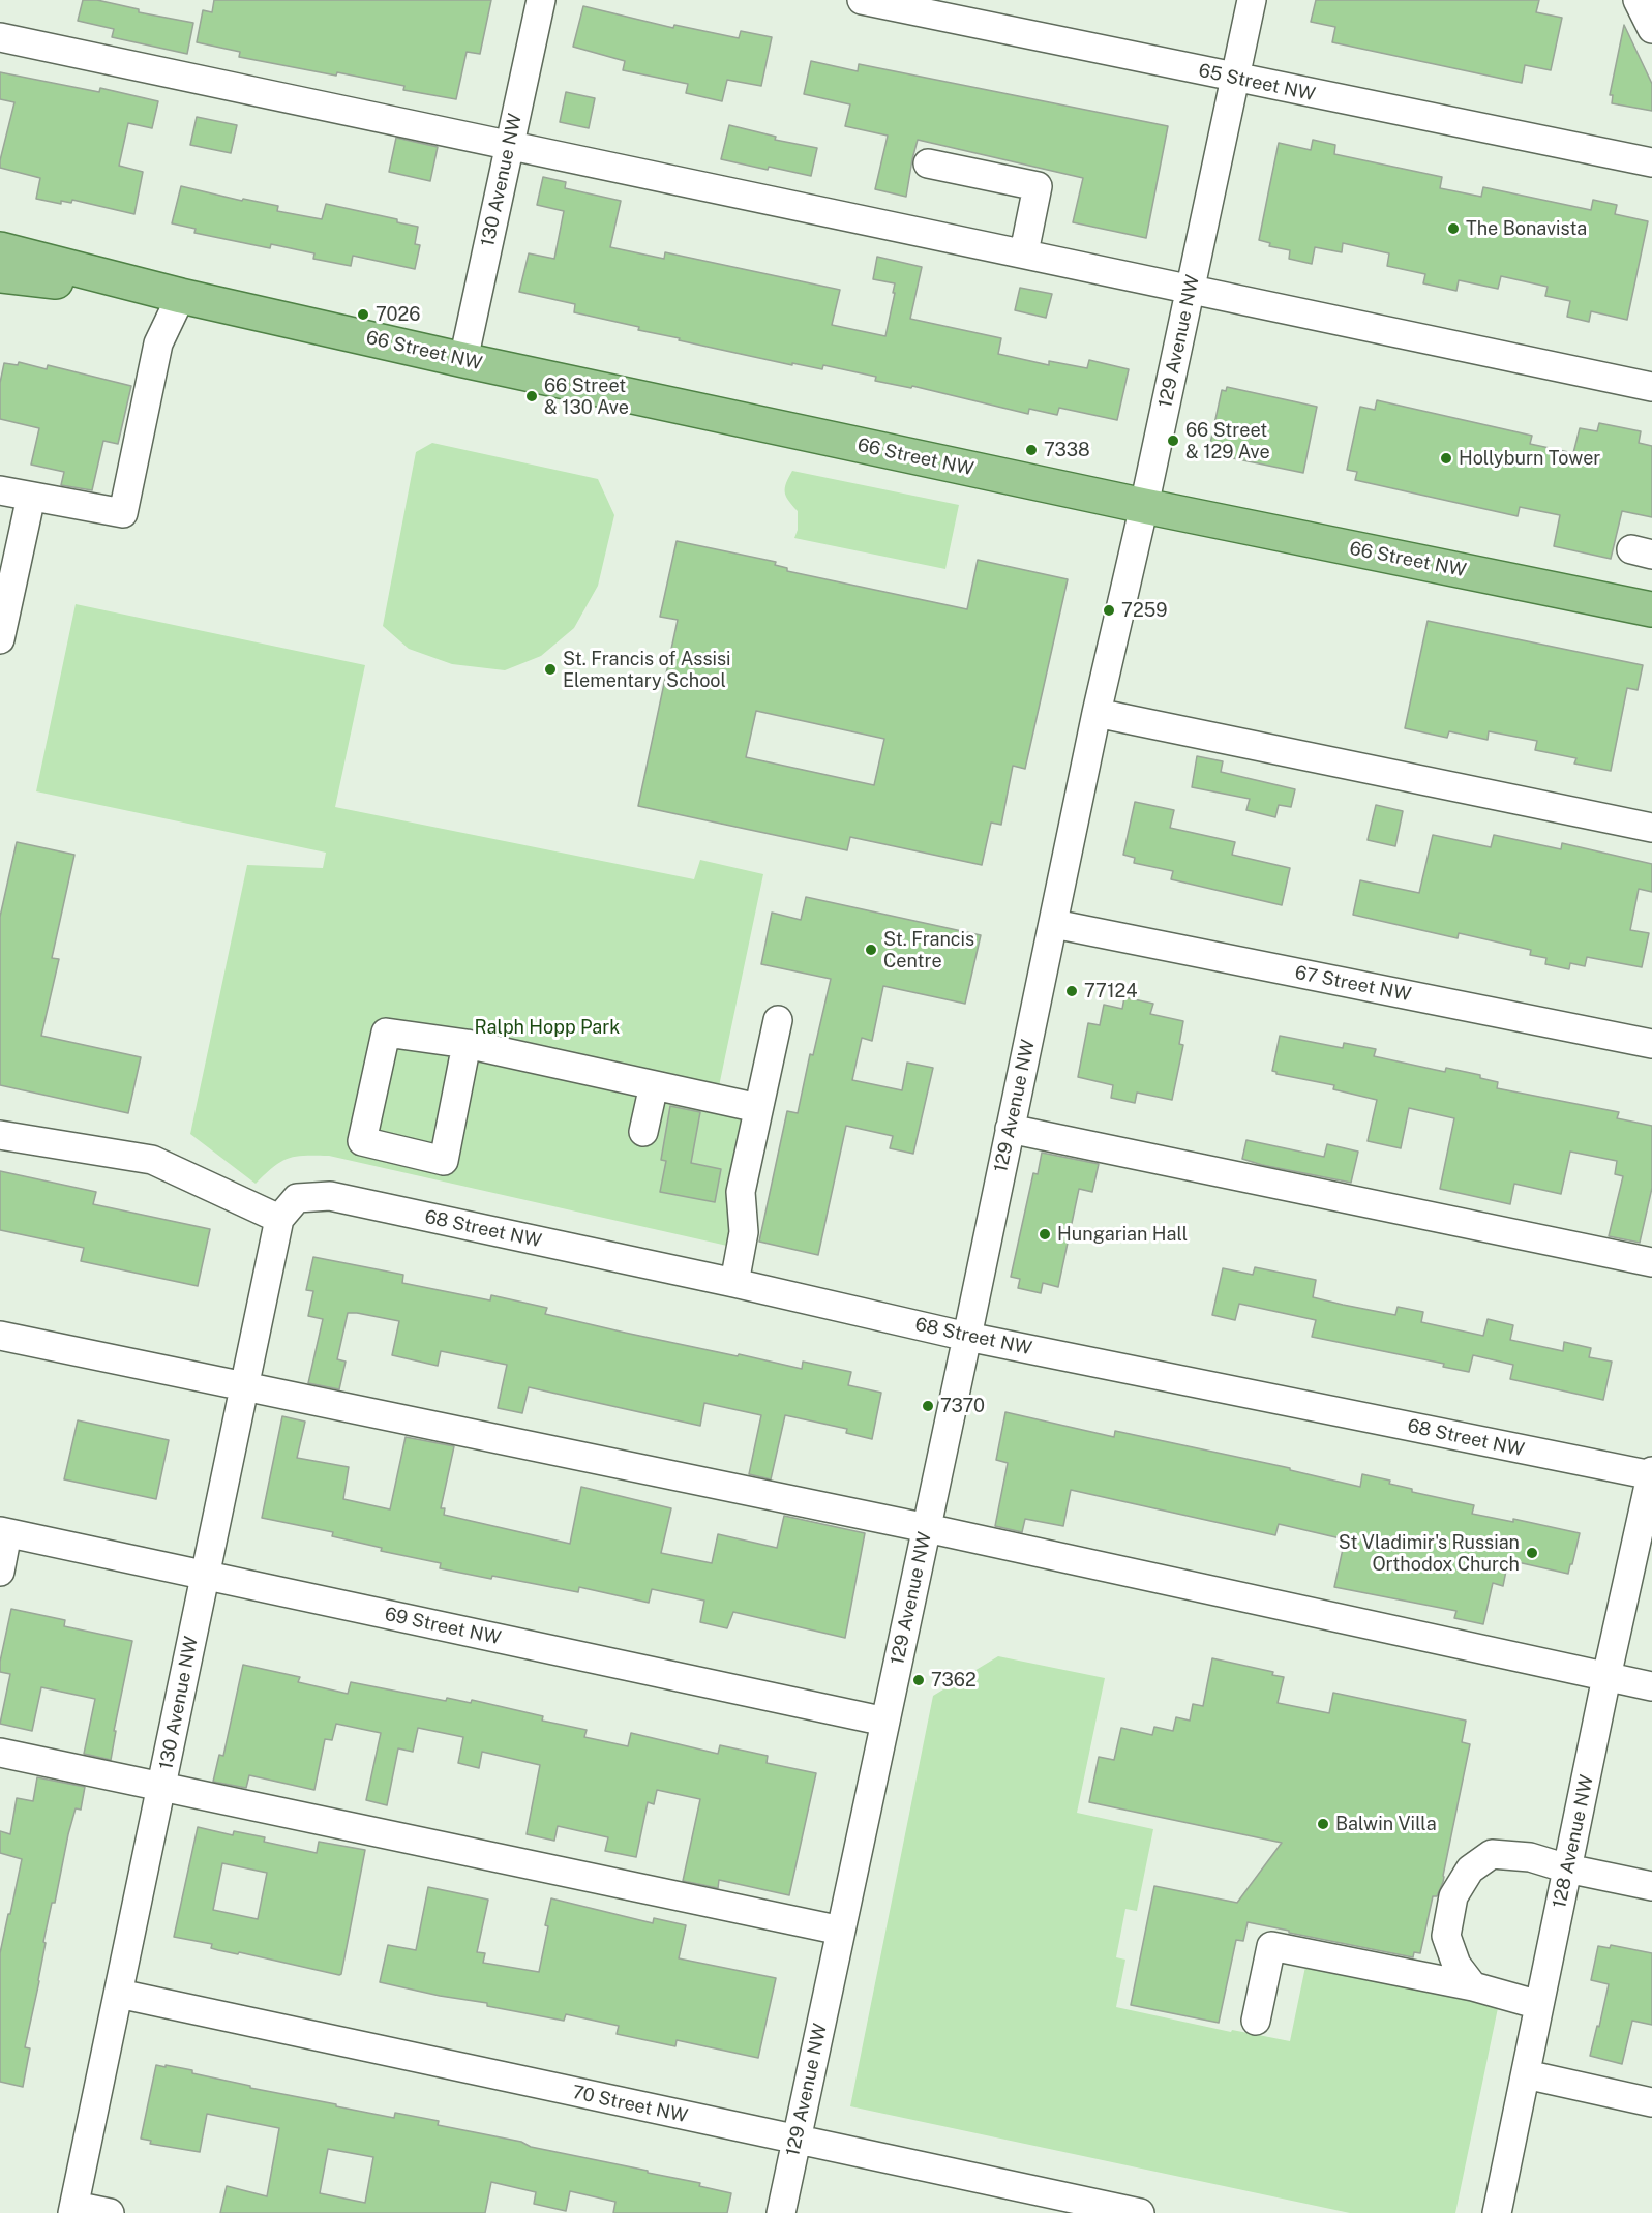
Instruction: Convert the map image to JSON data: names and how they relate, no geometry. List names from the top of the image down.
{
  "streets": {
    "main road": ["66 Street NW"],
    "street": [
      "65 Street NW",
      "130 Avenue NW",
      "129 Avenue NW",
      "67 Street NW",
      "68 Street NW",
      "69 Street NW",
      "128 Avenue NW",
      "70 Street NW"
    ]
  },
  "crossings": [
    ["65 Street NW", "129 Avenue NW"],
    ["130 Avenue NW", "66 Street NW"],
    ["130 Avenue NW", "68 Street NW"],
    ["130 Avenue NW", "69 Street NW"],
    ["130 Avenue NW", "70 Street NW"],
    ["129 Avenue NW", "66 Street NW"],
    ["129 Avenue NW", "67 Street NW"],
    ["129 Avenue NW", "68 Street NW"],
    ["129 Avenue NW", "69 Street NW"],
    ["129 Avenue NW", "70 Street NW"],
    ["68 Street NW", "128 Avenue NW"]
  ],
  "parks": ["Ralph Hopp Park"],
  "places": [
    "The Bonavista",
    "7026",
    "66 Street & 130 Ave",
    "66 Street & 129 Ave",
    "7338",
    "Hollyburn Tower",
    "7259",
    "St. Francis of Assisi Elementary School",
    "St. Francis Centre",
    "77124",
    "Hungarian Hall",
    "7370",
    "St Vladimir's Russian Orthodox Church",
    "7362",
    "Balwin Villa"
  ]
}
